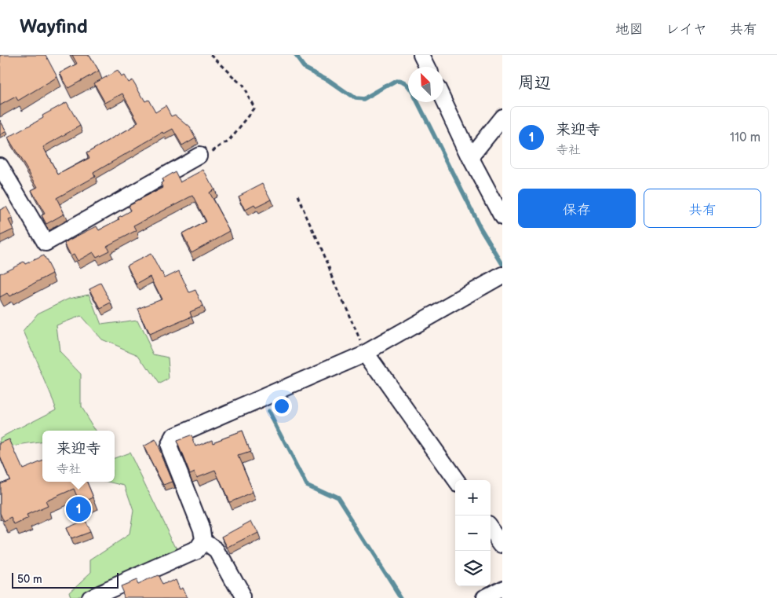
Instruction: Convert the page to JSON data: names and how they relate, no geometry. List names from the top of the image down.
{
  "scale_bar": "50 m",
  "north": "top left",
  "page": {
    "header": "Wayfind",
    "nav": ["地図", "レイヤ", "共有"],
    "heading": "周辺",
    "list": [
      {
        "mark": "1",
        "name": "来迎寺",
        "note": "寺社",
        "value": "110 m"
      }
    ],
    "buttons": ["保存", "共有"],
    "popup": ["来迎寺", "寺社"],
    "map_buttons": ["+", "−"],
    "pins": "1",
    "scale": "50 m"
  }
}
